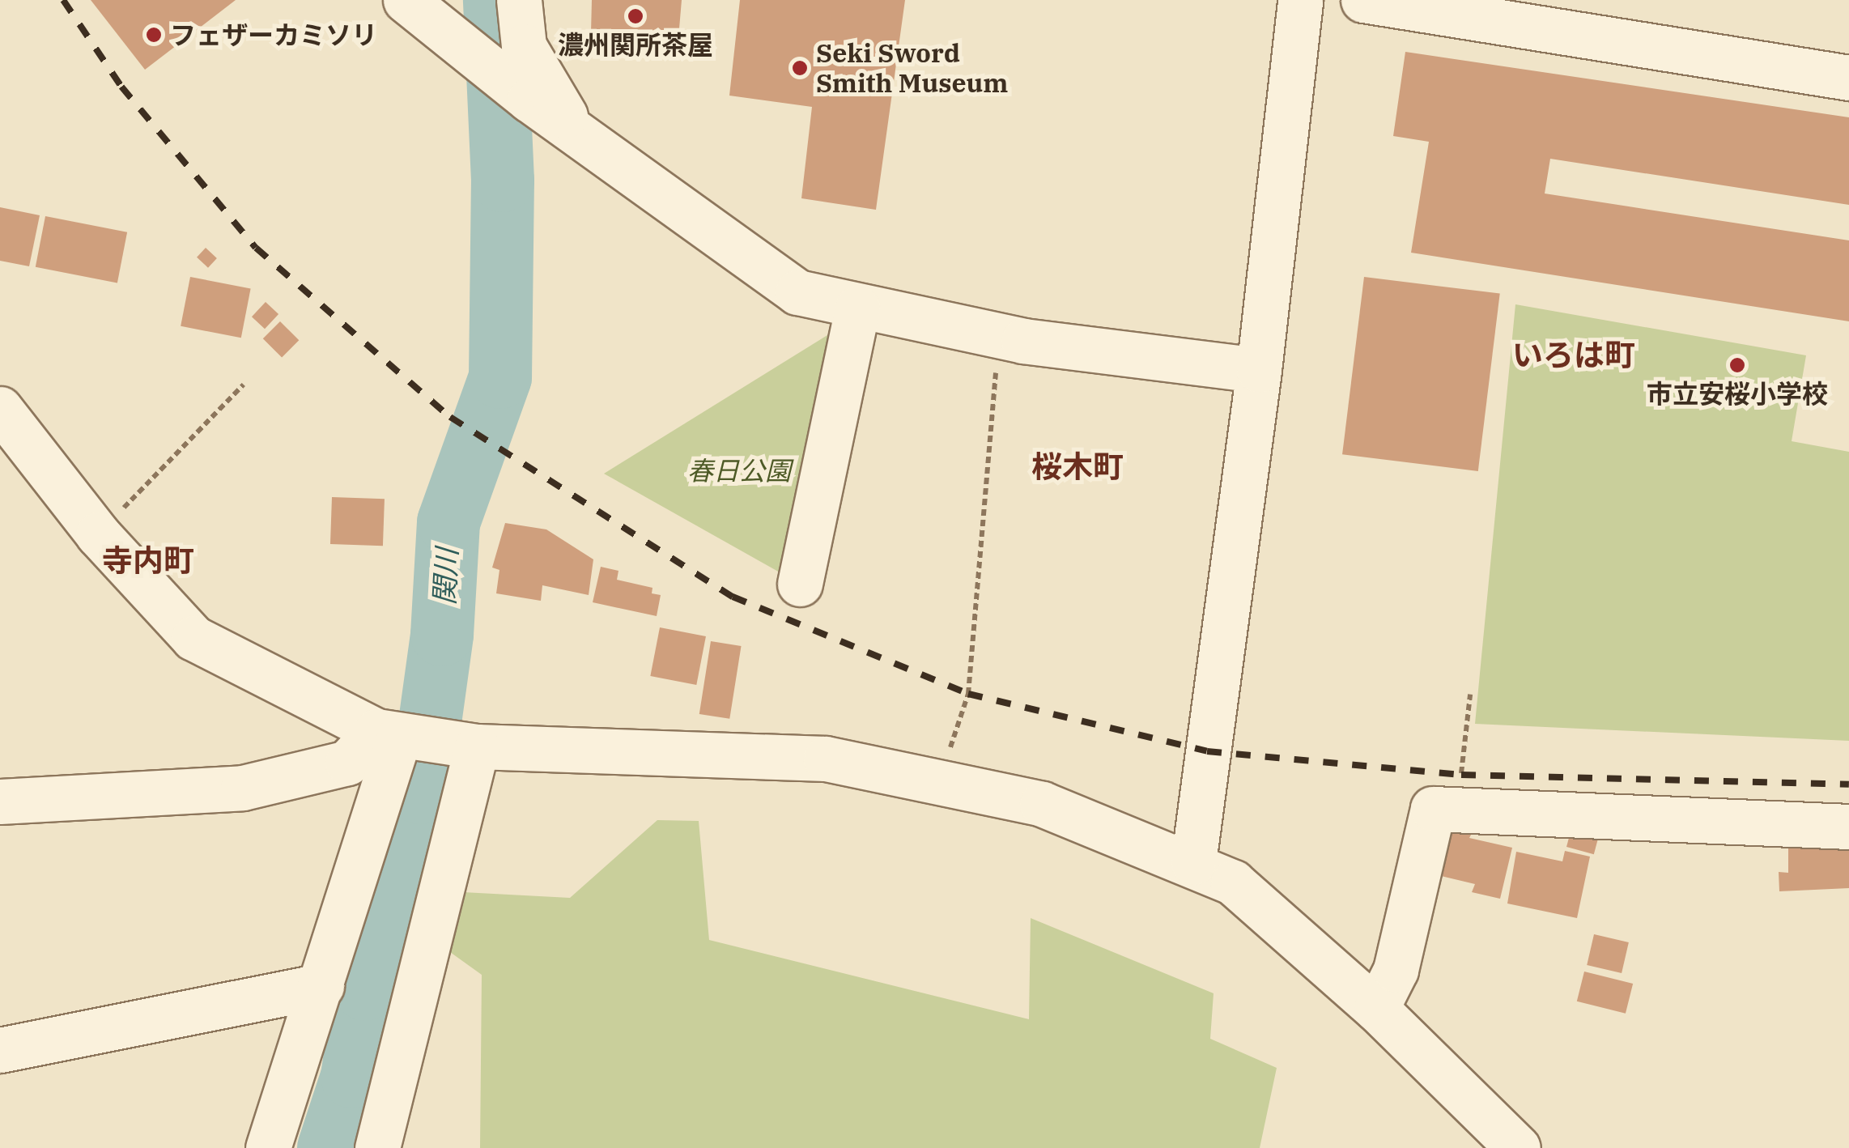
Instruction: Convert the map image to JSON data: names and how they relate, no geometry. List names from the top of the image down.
{
  "districts": ["いろは町", "桜木町", "寺内町"],
  "water": ["関川"],
  "parks": ["春日公園"],
  "places": [
    "濃州関所茶屋",
    "フェザーカミソリ",
    "Seki Sword Smith Museum",
    "市立安桜小学校"
  ]
}
